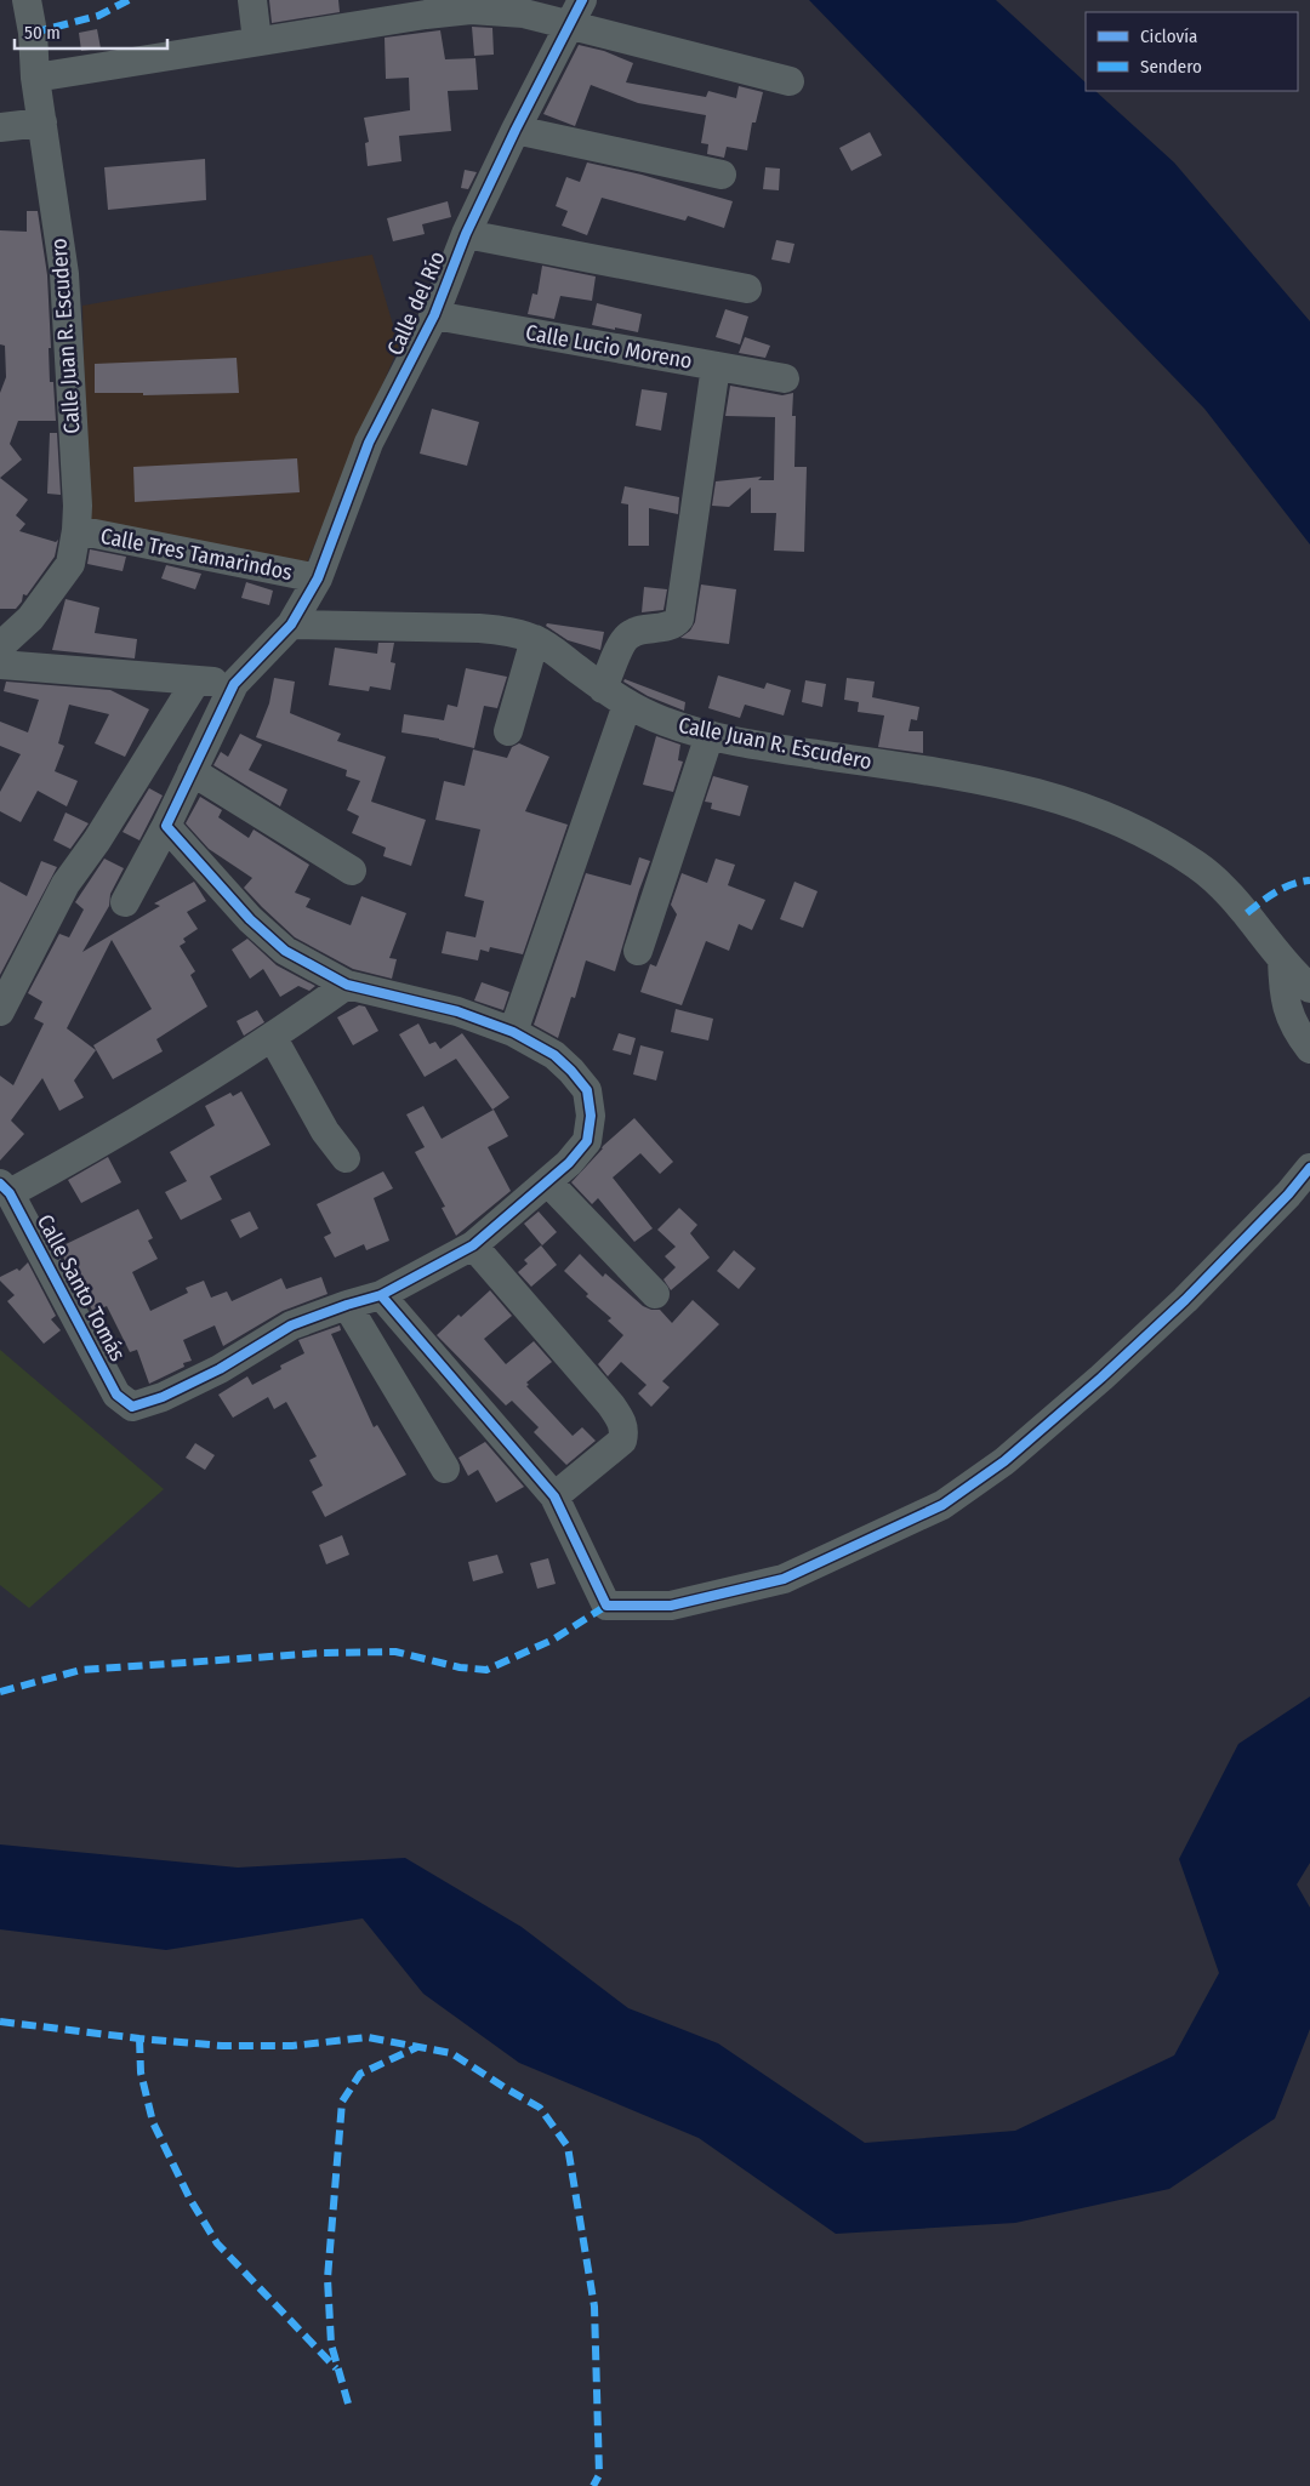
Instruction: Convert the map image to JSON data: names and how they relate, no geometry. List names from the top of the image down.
{
  "streets": {
    "street": [
      "Calle del Río",
      "Calle Juan R. Escudero",
      "Calle Lucio Moreno",
      "Calle Tres Tamarindos",
      "Calle Santo Tomás"
    ]
  },
  "crossings": [
    ["Calle del Río", "Calle Juan R. Escudero"],
    ["Calle del Río", "Calle Lucio Moreno"],
    ["Calle del Río", "Calle Tres Tamarindos"],
    ["Calle Juan R. Escudero", "Calle Tres Tamarindos"]
  ],
  "legend": ["Ciclovía", "Sendero"],
  "scale_bar": "50 m"
}
